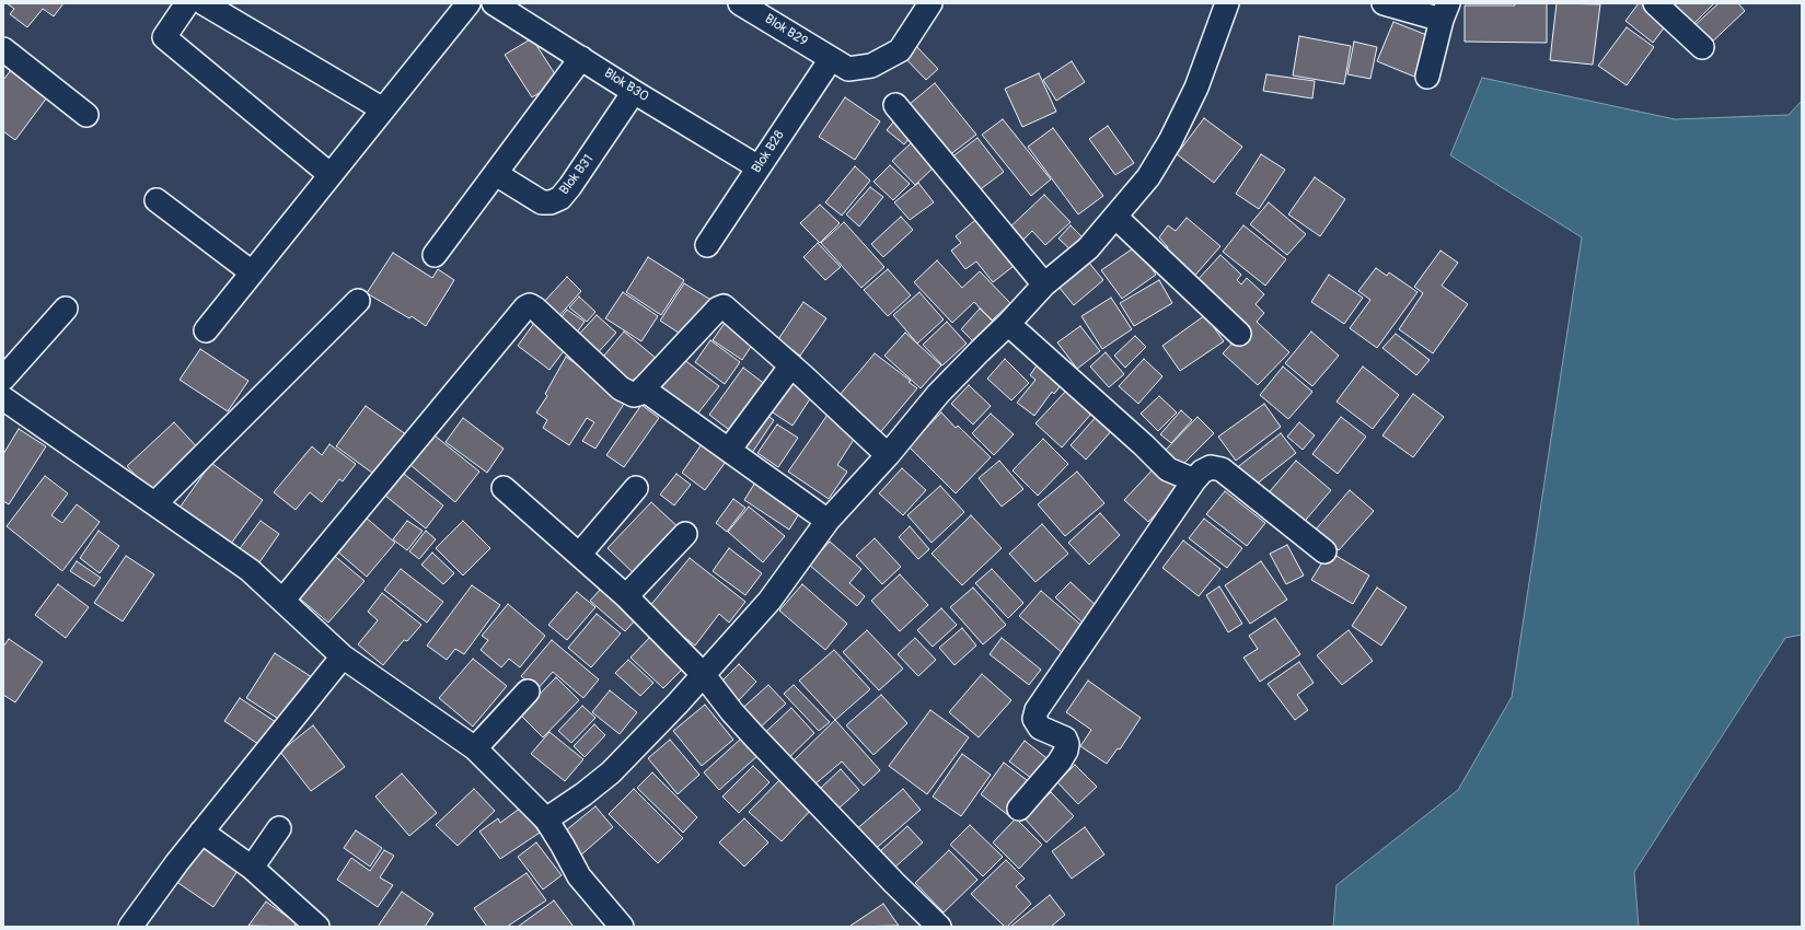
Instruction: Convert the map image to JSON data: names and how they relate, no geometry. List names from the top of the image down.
{
  "streets": {
    "street": [
      "Blok B29",
      "Blok B30",
      "Blok B28",
      "Blok B31"
    ]
  },
  "crossings": [
    ["Blok B29", "Blok B28"],
    ["Blok B30", "Blok B28"],
    ["Blok B30", "Blok B31"]
  ]
}
